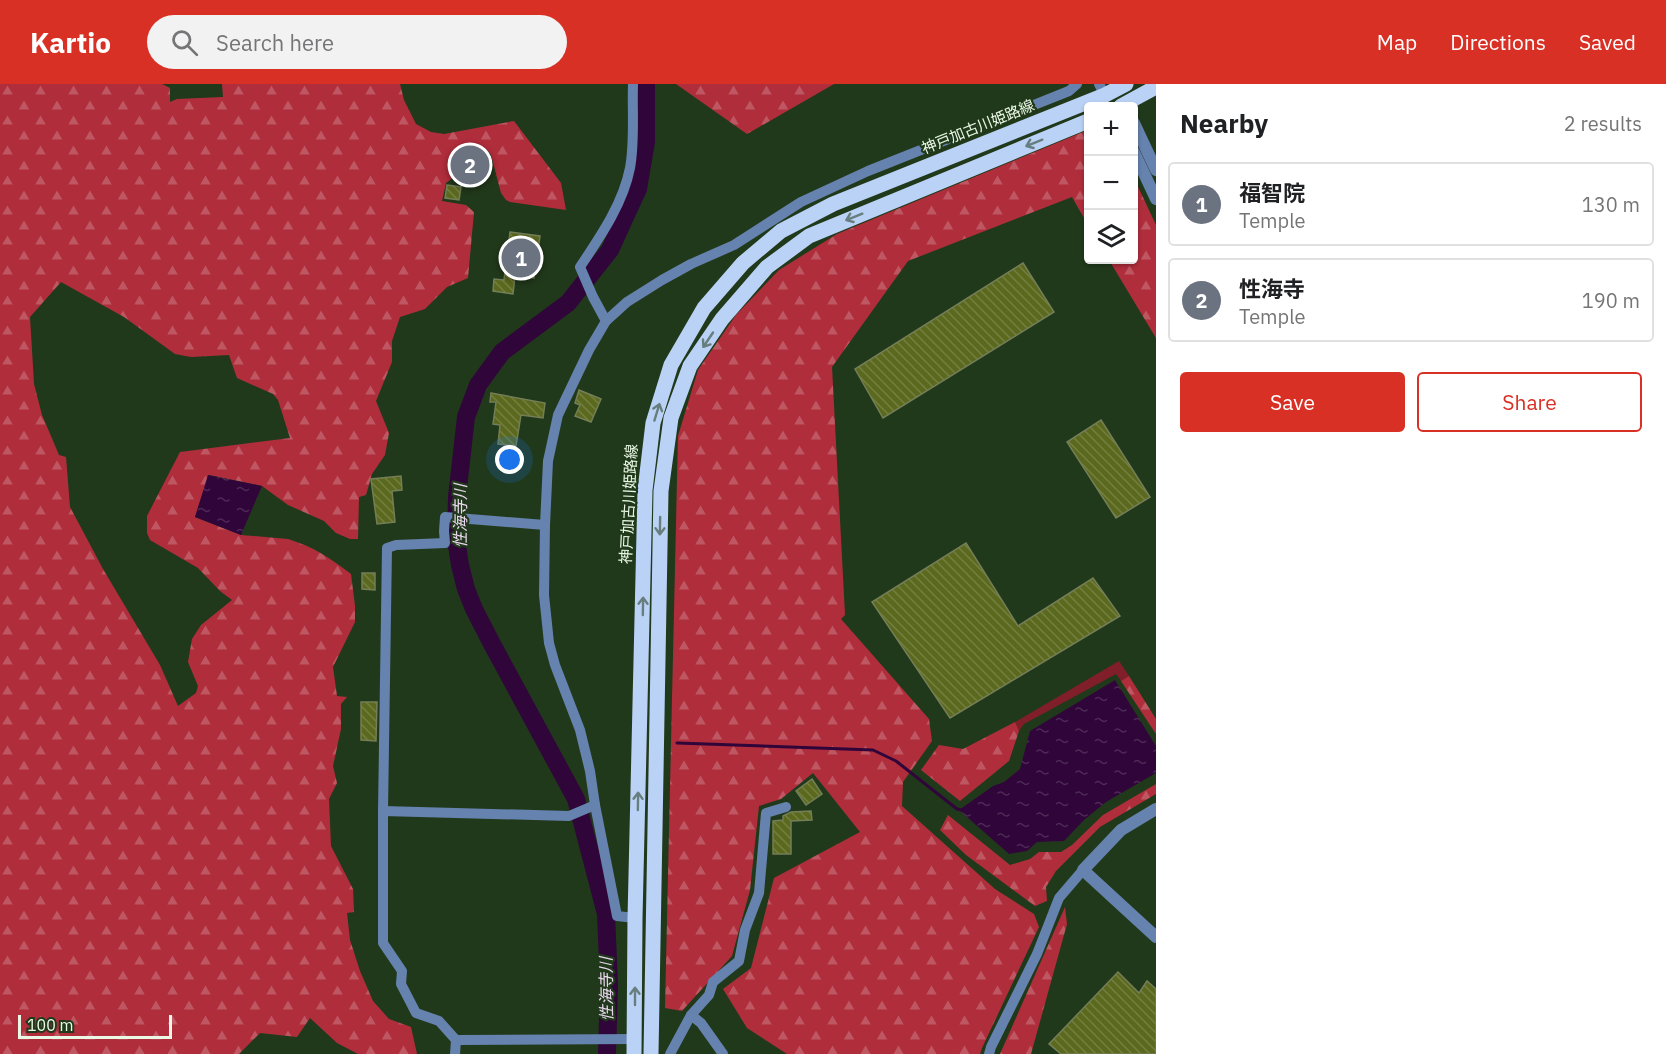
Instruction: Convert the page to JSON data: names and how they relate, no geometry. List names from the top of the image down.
{
  "streets": {
    "main road": ["神戸加古川姫路線"]
  },
  "water": ["性海寺川"],
  "scale_bar": "100 m",
  "page": {
    "header": "Kartio",
    "search": "Search here",
    "nav": ["Map", "Directions", "Saved"],
    "heading": ["Nearby", "2 results"],
    "map_buttons": ["+", "−"],
    "pins": ["2", "1"],
    "list": [
      {
        "mark": "1",
        "name": "福智院",
        "note": "Temple",
        "value": "130 m"
      },
      {
        "mark": "2",
        "name": "性海寺",
        "note": "Temple",
        "value": "190 m"
      }
    ],
    "buttons": ["Save", "Share"],
    "scale": "100 m"
  }
}
